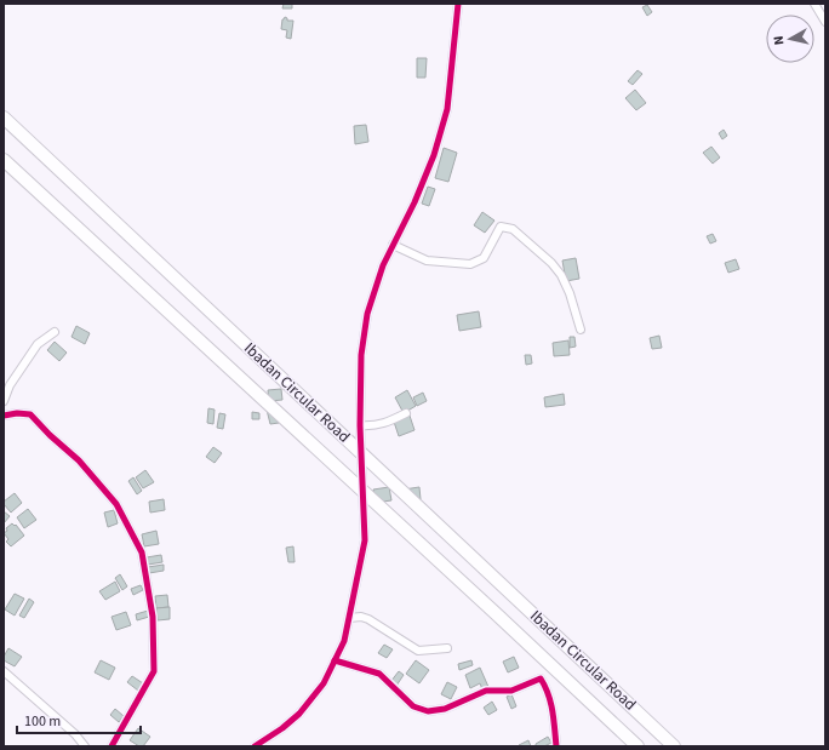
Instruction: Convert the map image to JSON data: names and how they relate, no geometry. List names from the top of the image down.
{
  "streets": {
    "highway": ["Ibadan Circular Road"]
  },
  "scale_bar": "100 m",
  "north": "left"
}
